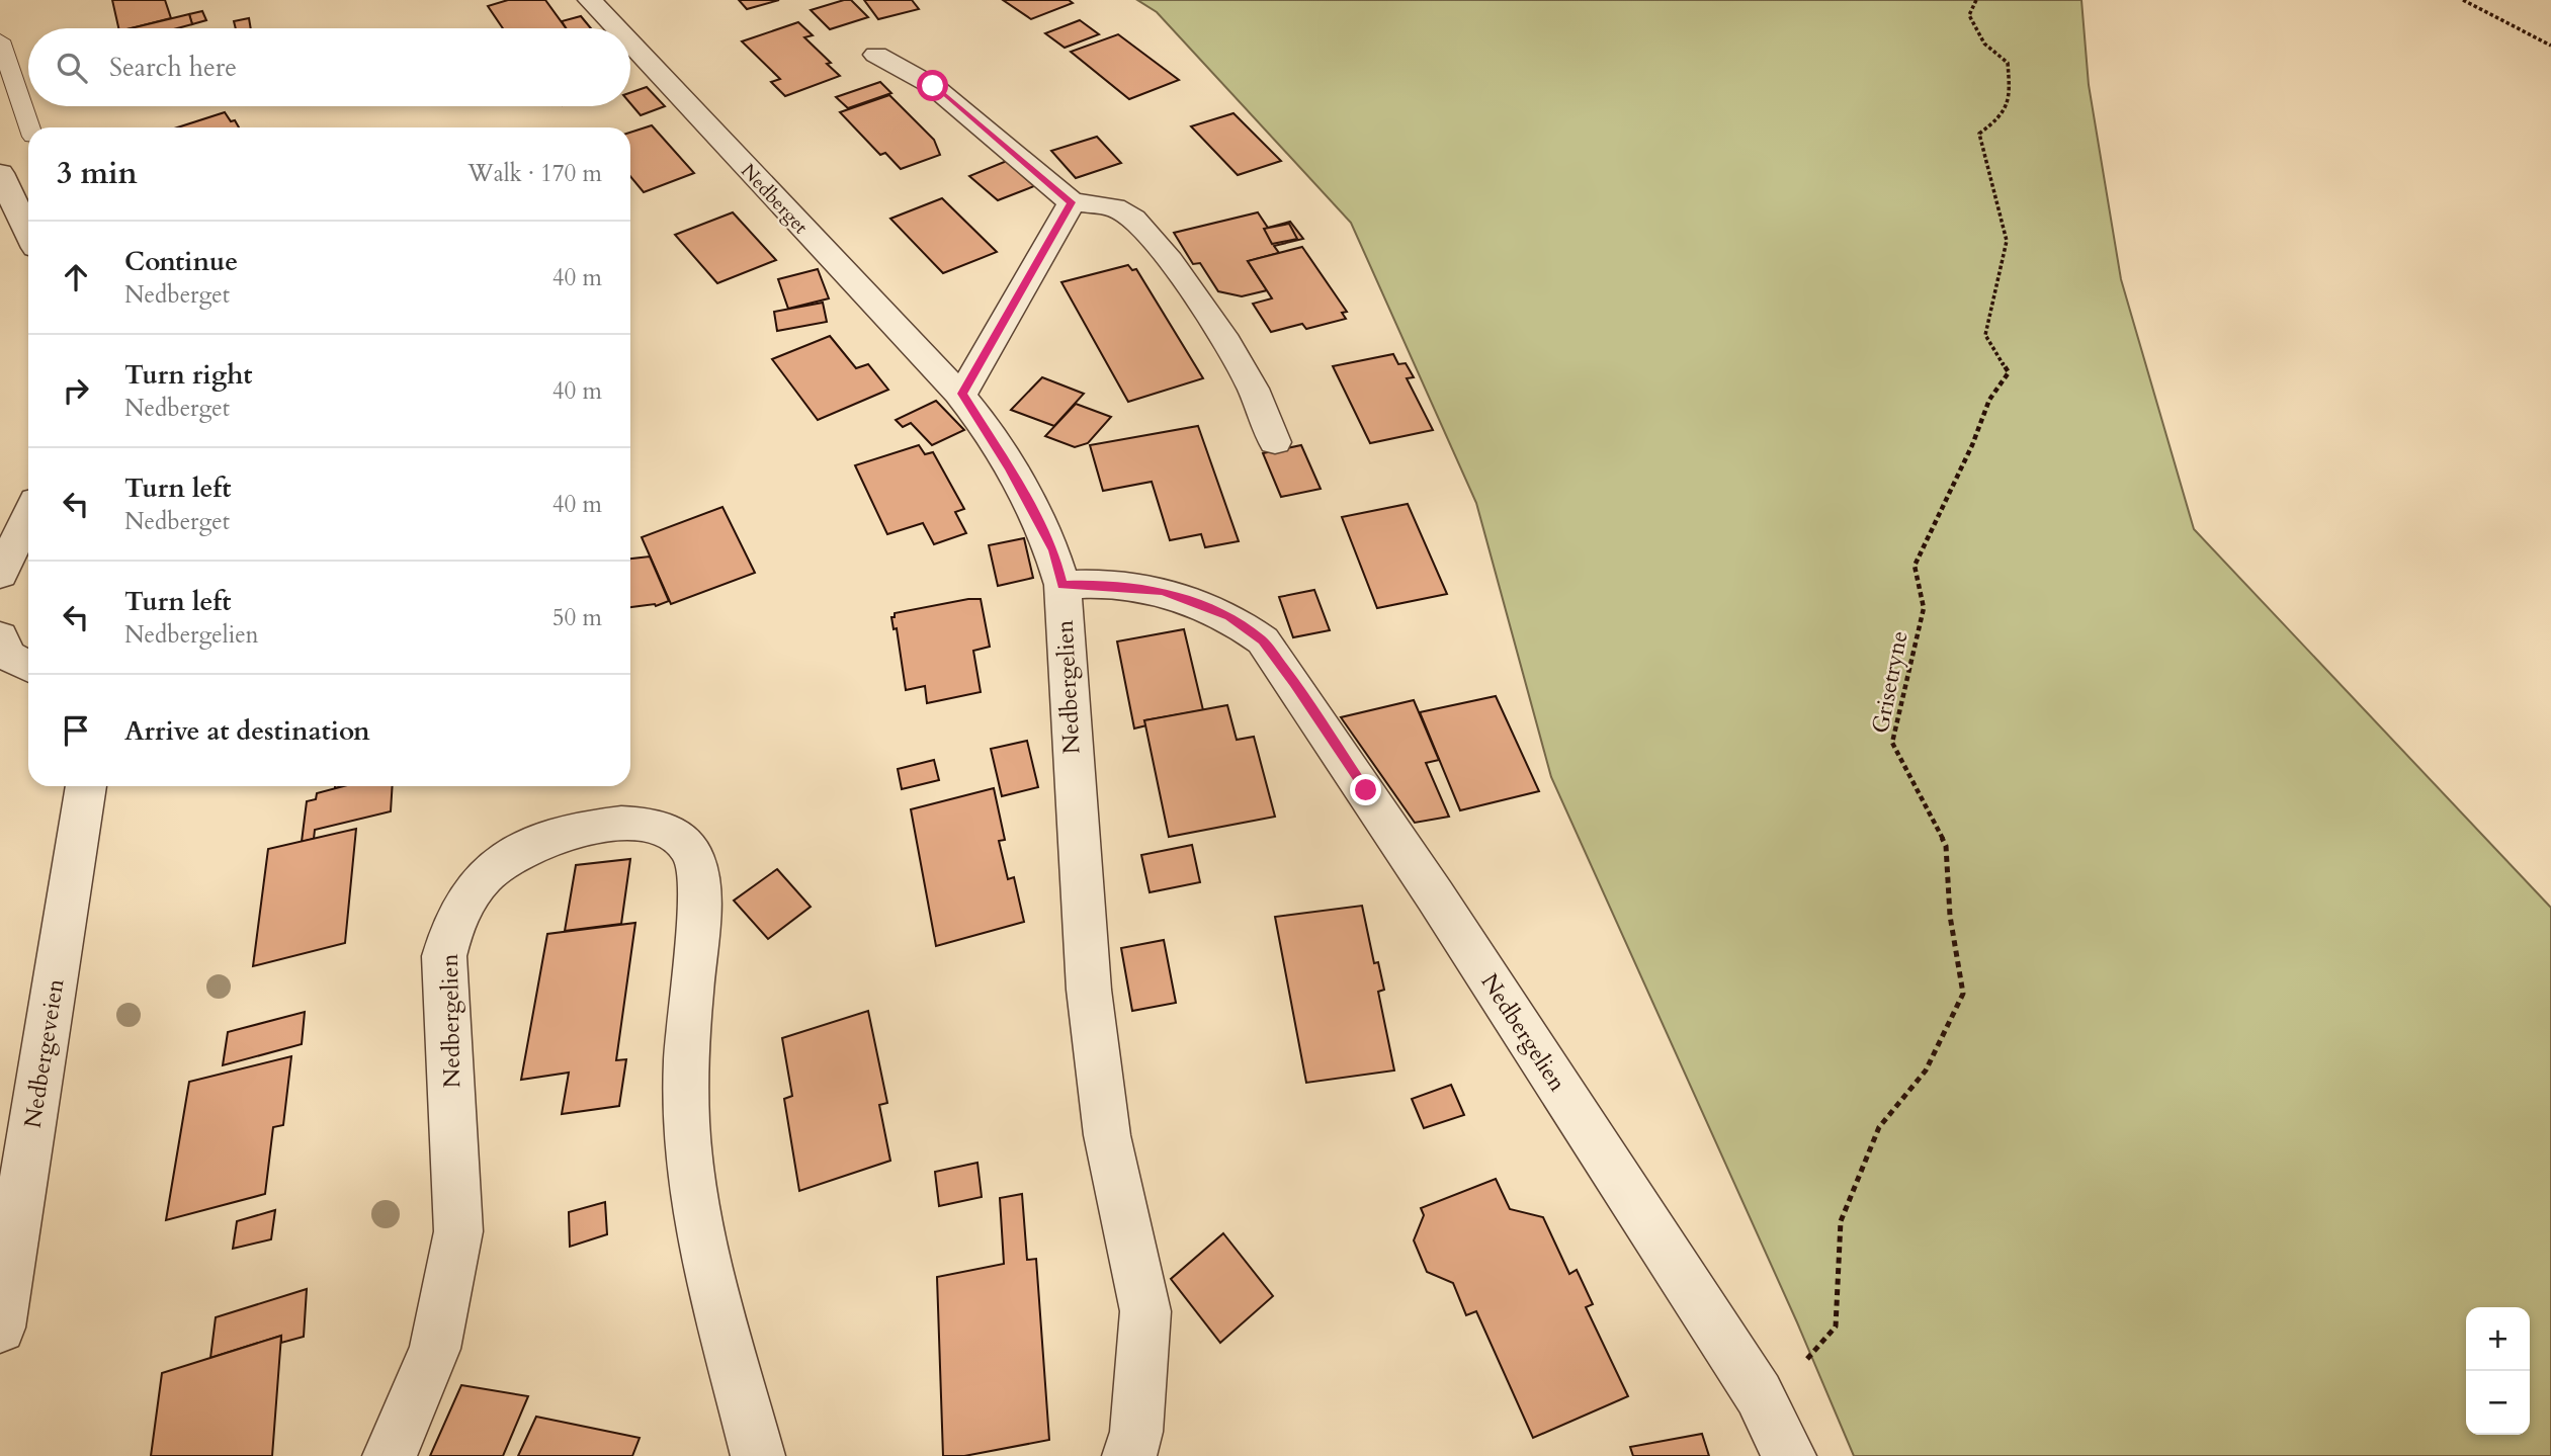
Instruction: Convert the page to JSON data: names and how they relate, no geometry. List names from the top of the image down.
{
  "streets": {
    "street": ["Nedberget", "Nedbergelien", "Nedbergeveien"],
    "path": ["Grisetryne"]
  },
  "crossings": [
    ["Nedberget", "Nedbergelien"],
    ["Grisetryne", "Nedbergelien"]
  ],
  "page": {
    "search": "Search here",
    "heading": ["3 min", "Walk · 170 m"],
    "list": [
      ["Continue", "Nedberget", "40 m"],
      ["Turn right", "Nedberget", "40 m"],
      ["Turn left", "Nedberget", "40 m"],
      ["Turn left", "Nedbergelien", "50 m"],
      "Arrive at destination"
    ],
    "map_buttons": ["+", "−"]
  }
}
